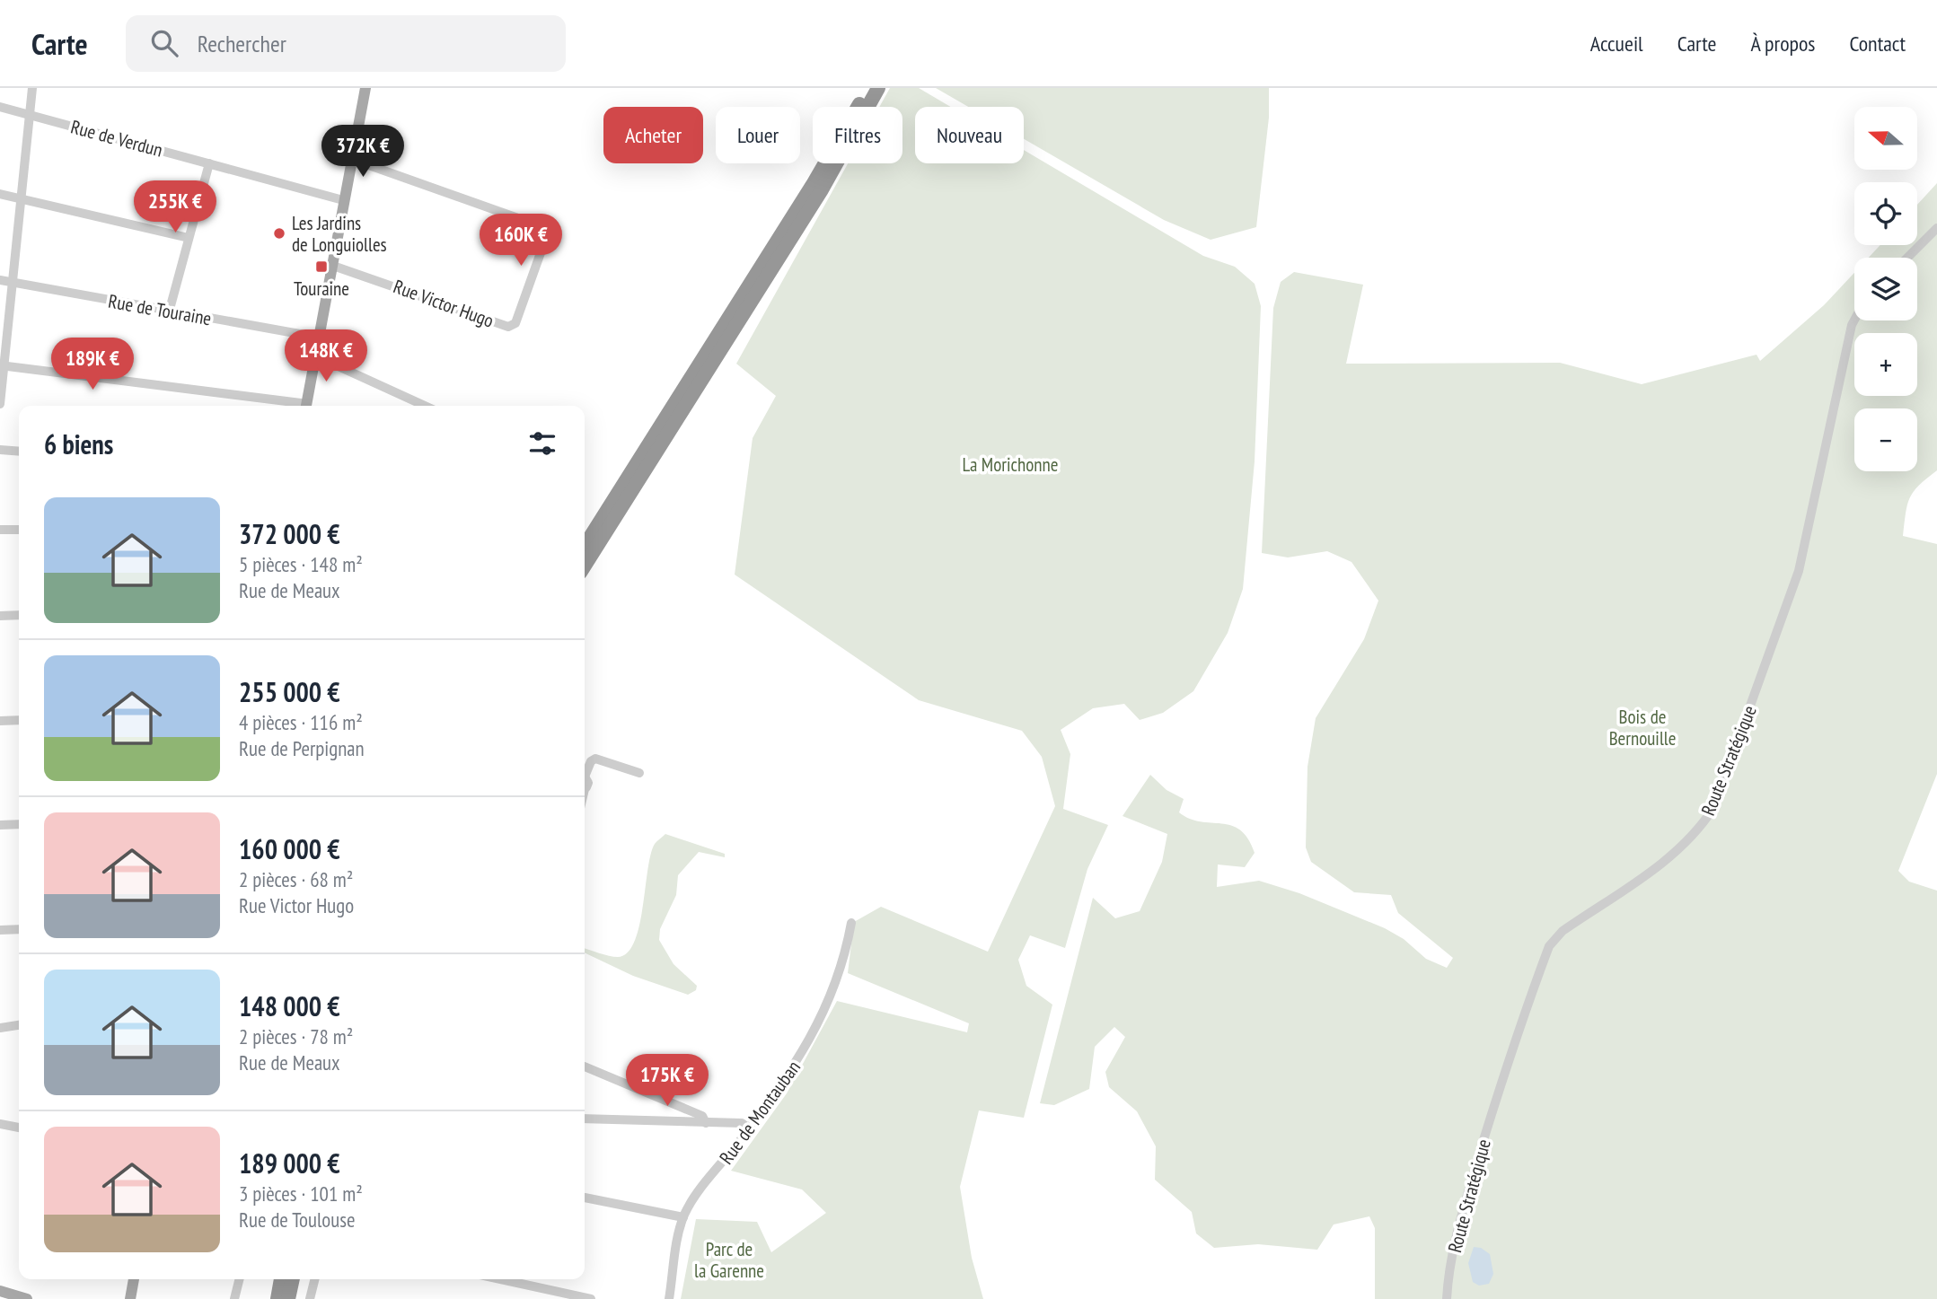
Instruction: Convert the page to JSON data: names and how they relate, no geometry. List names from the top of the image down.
{
  "streets": {
    "street": [
      "Rue de Verdun",
      "Rue Victor Hugo",
      "Rue de Touraine",
      "Route Stratégique",
      "Rue de Montauban"
    ]
  },
  "parks": ["La Morichonne", "Bois de Bernouille", "Parc de la Garenne"],
  "places": {
    "other": ["Les Jardins de Longuiolles"],
    "transit": ["Touraine"]
  },
  "north": "left",
  "page": {
    "header": "Carte",
    "search": "Rechercher",
    "nav": [
      "Accueil",
      "Carte",
      "À propos",
      "Contact"
    ],
    "map_buttons": ["+", "−"],
    "chip": [
      "Acheter",
      "Louer",
      "Filtres",
      "Nouveau"
    ],
    "price": [
      "372K €",
      "255K €",
      "160K €",
      "148K €",
      "189K €",
      "175K €"
    ],
    "heading": "6 biens",
    "list": [
      {
        "name": "372 000 €",
        "note": "5 pièces · 148 m² · Rue de Meaux"
      },
      {
        "name": "255 000 €",
        "note": "4 pièces · 116 m² · Rue de Perpignan"
      },
      {
        "name": "160 000 €",
        "note": "2 pièces · 68 m² · Rue Victor Hugo"
      },
      {
        "name": "148 000 €",
        "note": "2 pièces · 78 m² · Rue de Meaux"
      },
      {
        "name": "189 000 €",
        "note": "3 pièces · 101 m² · Rue de Toulouse"
      }
    ]
  }
}
